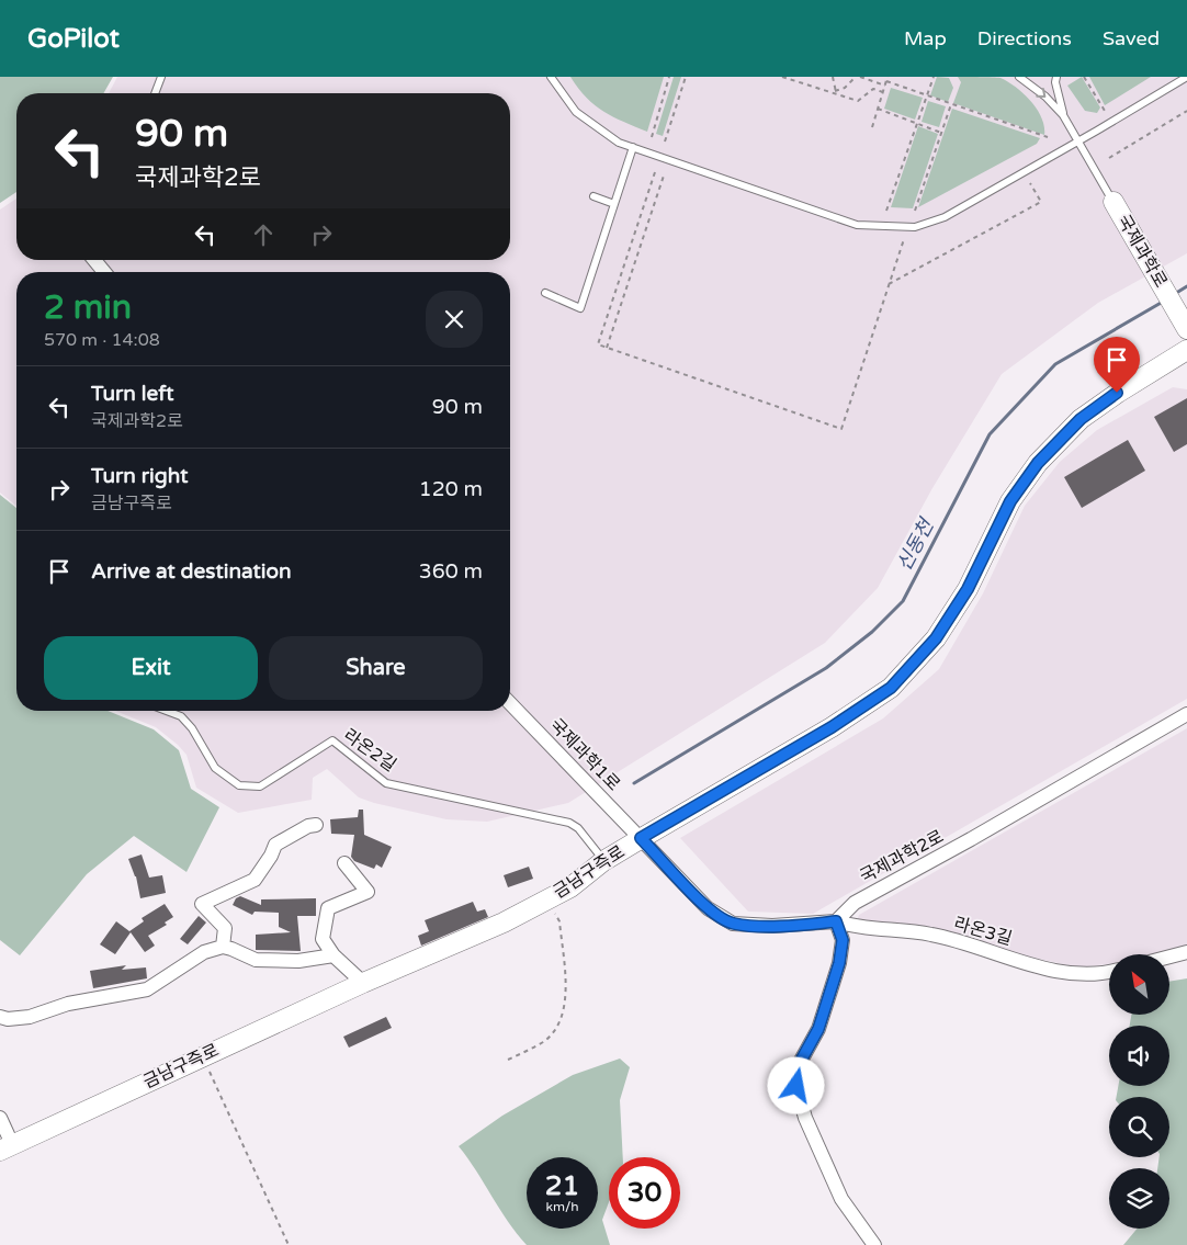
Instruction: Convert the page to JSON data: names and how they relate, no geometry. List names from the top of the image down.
{
  "streets": {
    "main road": ["국제과학로", "금남구즉로"],
    "street": ["국제과학1로", "국제과학2로", "라온3길"],
    "lane": ["라온2길"]
  },
  "crossings": [
    ["라온2길", "금남구즉로"],
    ["국제과학1로", "금남구즉로"],
    ["국제과학2로", "라온3길"]
  ],
  "water": ["신동천"],
  "north": "top left",
  "page": {
    "header": "GoPilot",
    "nav": ["Map", "Directions", "Saved"],
    "turn": ["90 m", "국제과학2로"],
    "heading": ["2 min", "570 m · 14:08"],
    "list": [
      {
        "name": "Turn left",
        "note": "국제과학2로",
        "value": "90 m"
      },
      {
        "name": "Turn right",
        "note": "금남구즉로",
        "value": "120 m"
      },
      {
        "name": "Arrive at destination",
        "value": "360 m"
      }
    ],
    "buttons": ["Exit", "Share"],
    "speed": "21 km/h",
    "limit": "30"
  }
}
